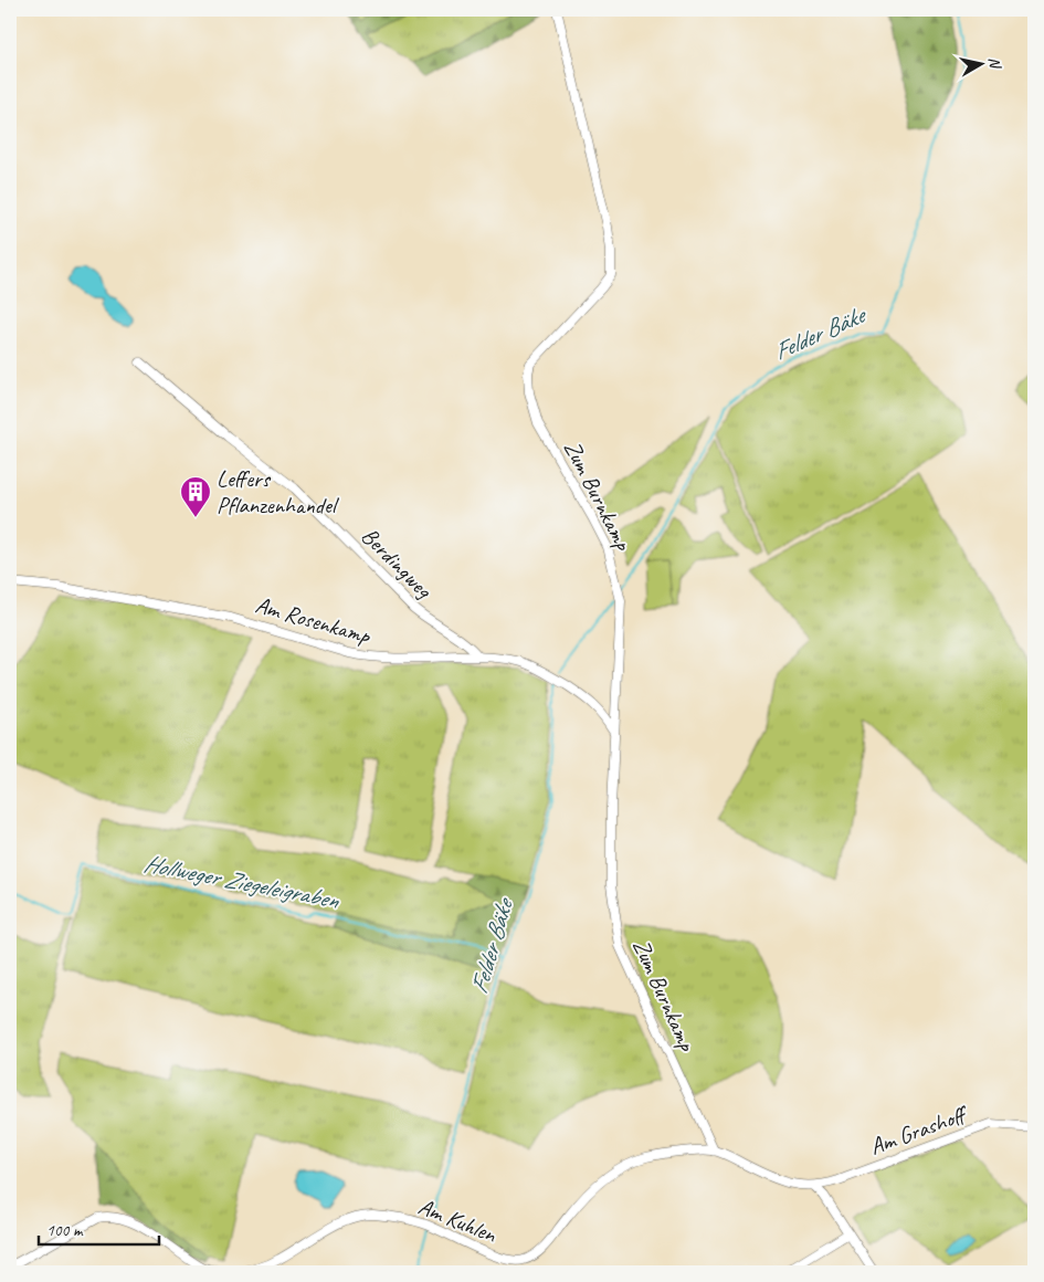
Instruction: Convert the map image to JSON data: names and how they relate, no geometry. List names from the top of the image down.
{
  "streets": {
    "street": [
      "Zum Burnkamp",
      "Berdingweg",
      "Am Rosenkamp",
      "Am Grashoff",
      "Am Kuhlen"
    ]
  },
  "crossings": [
    ["Zum Burnkamp", "Am Rosenkamp"],
    ["Berdingweg", "Am Rosenkamp"]
  ],
  "water": ["Felder Bäke", "Hollweger Ziegeleigraben"],
  "places": {
    "building": ["Leffers Pflanzenhandel"]
  },
  "scale_bar": "100 m",
  "north": "right"
}
